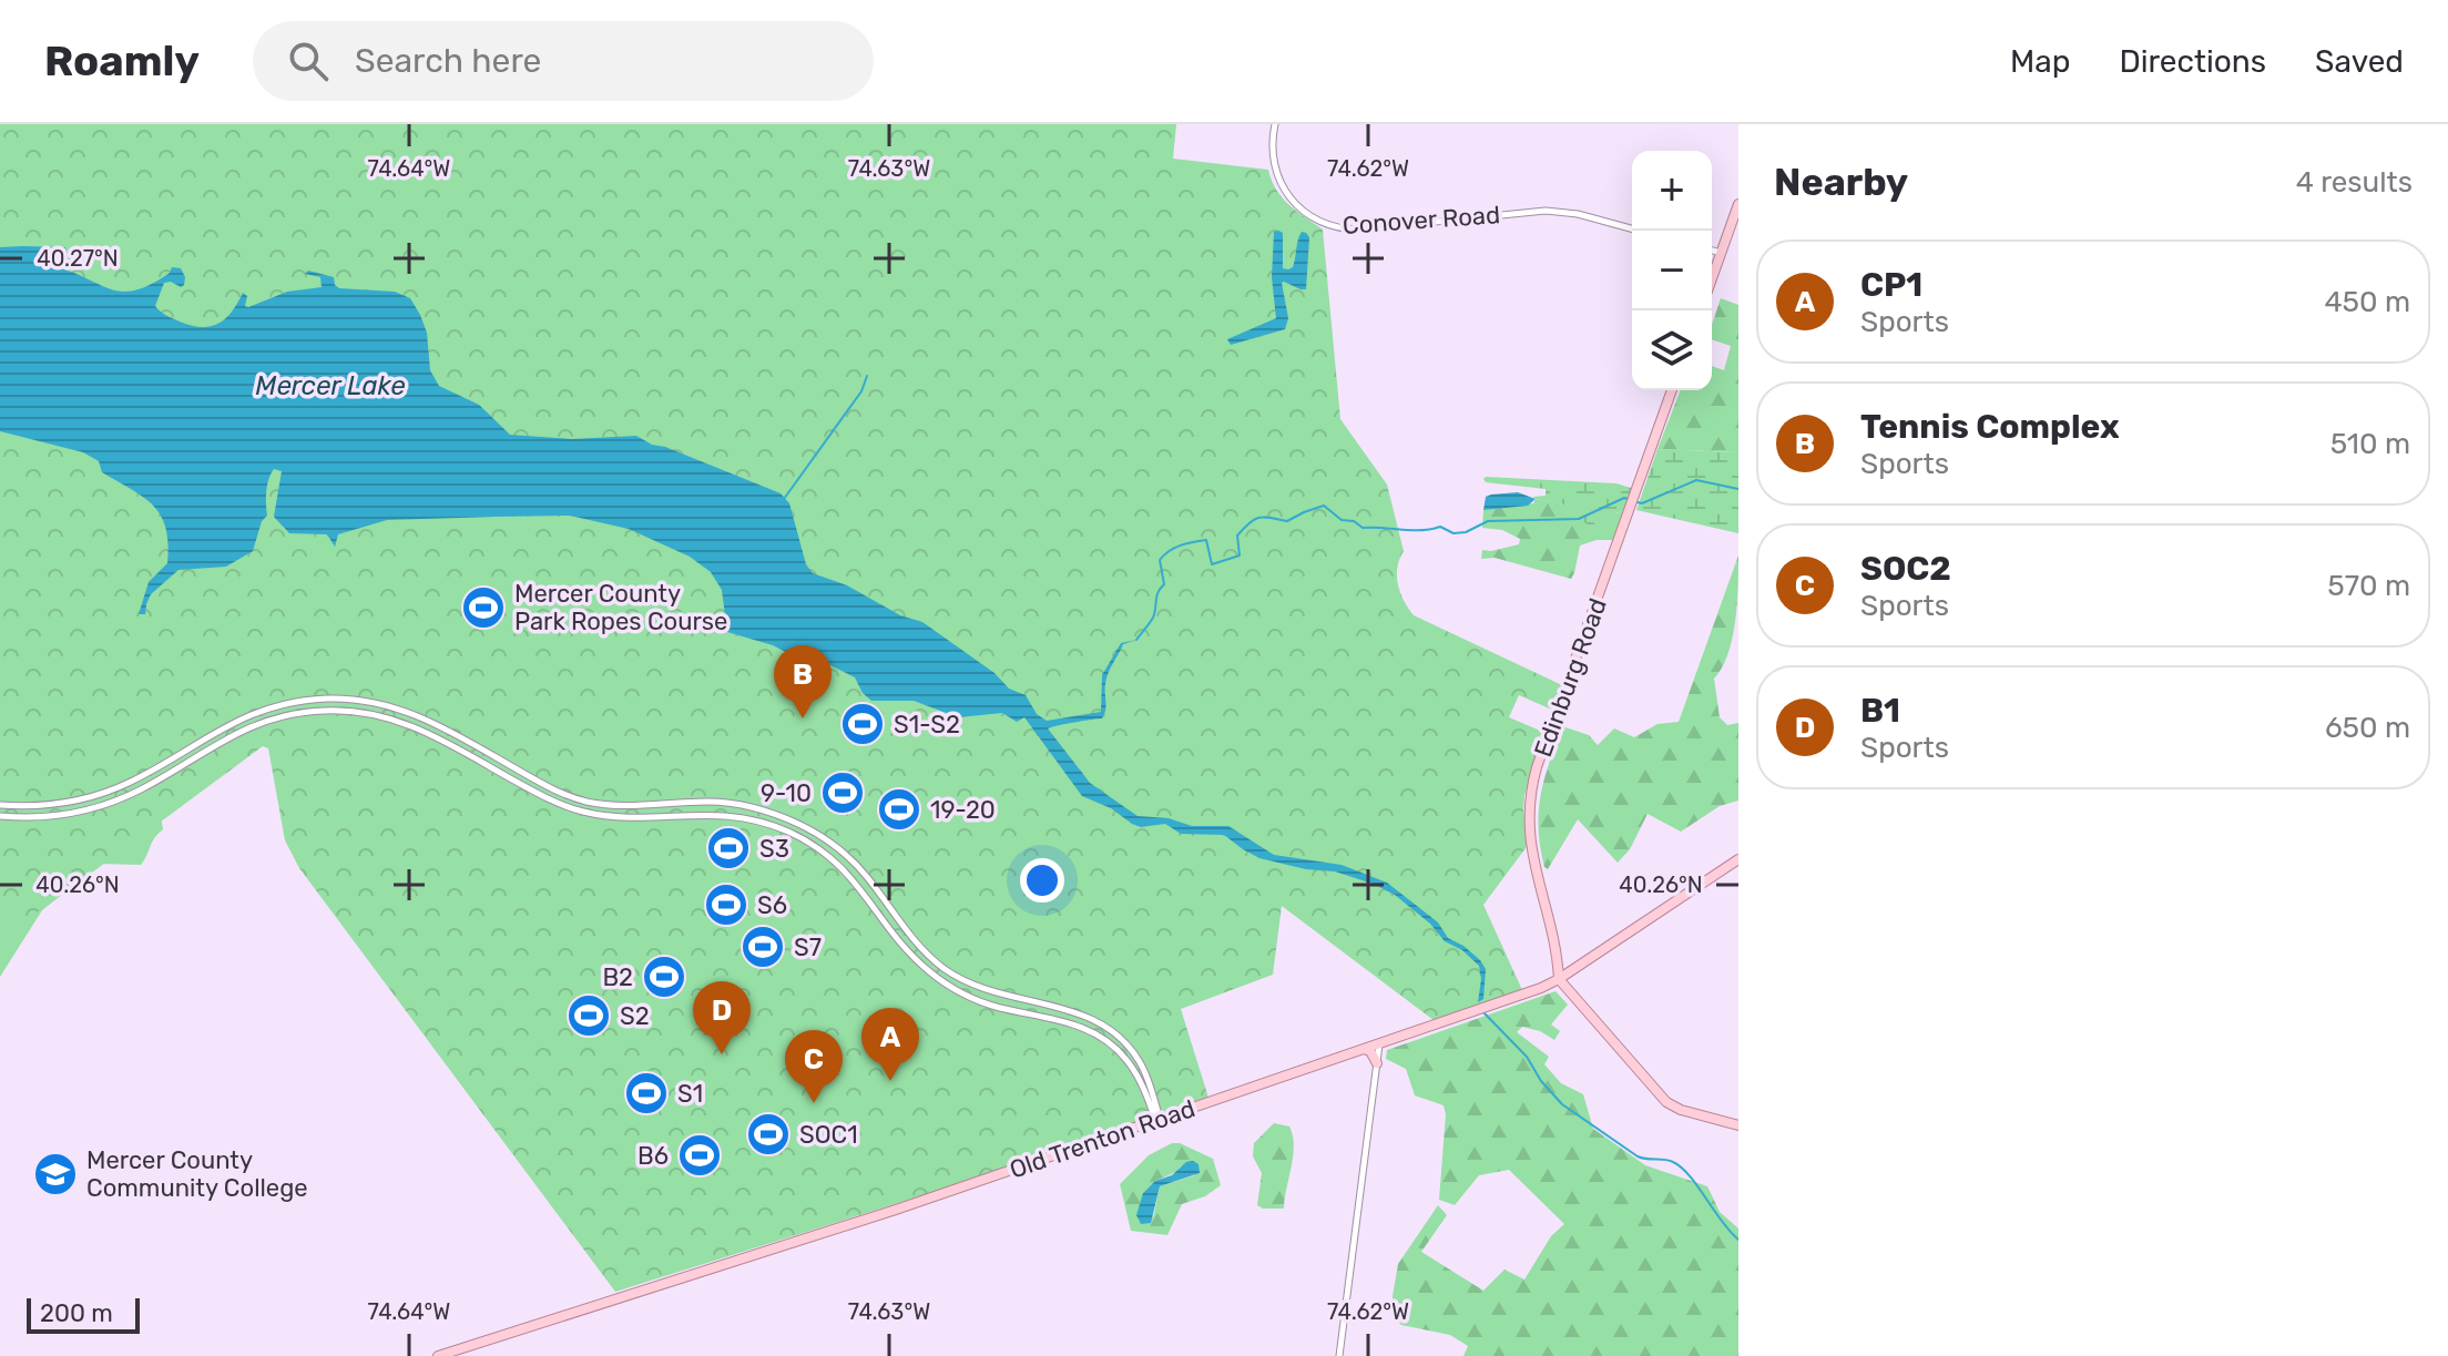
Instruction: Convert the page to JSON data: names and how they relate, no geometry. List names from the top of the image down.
{
  "streets": {
    "main road": ["Edinburg Road", "Old Trenton Road"],
    "street": ["Conover Road"]
  },
  "crossings": [
    ["Edinburg Road", "Old Trenton Road"]
  ],
  "water": ["Mercer Lake"],
  "places": {
    "sports": [
      "Mercer County Park Ropes Course",
      "S1-S2",
      "9-10",
      "19-20",
      "S3",
      "S6",
      "S7",
      "B2",
      "S2",
      "S1",
      "SOC1",
      "B6"
    ],
    "school or university": ["Mercer County Community College"]
  },
  "scale_bar": "200 m",
  "page": {
    "header": "Roamly",
    "search": "Search here",
    "nav": ["Map", "Directions", "Saved"],
    "heading": ["Nearby", "4 results"],
    "map_buttons": ["+", "−"],
    "list": [
      {
        "mark": "A",
        "name": "CP1",
        "note": "Sports",
        "value": "450 m"
      },
      {
        "mark": "B",
        "name": "Tennis Complex",
        "note": "Sports",
        "value": "510 m"
      },
      {
        "mark": "C",
        "name": "SOC2",
        "note": "Sports",
        "value": "570 m"
      },
      {
        "mark": "D",
        "name": "B1",
        "note": "Sports",
        "value": "650 m"
      }
    ],
    "pins": [
      "B",
      "D",
      "A",
      "C"
    ],
    "scale": "200 m"
  },
  "coordinates": [
    "74.64°W",
    "74.63°W",
    "74.62°W",
    "40.27°N",
    "40.26°N"
  ]
}
